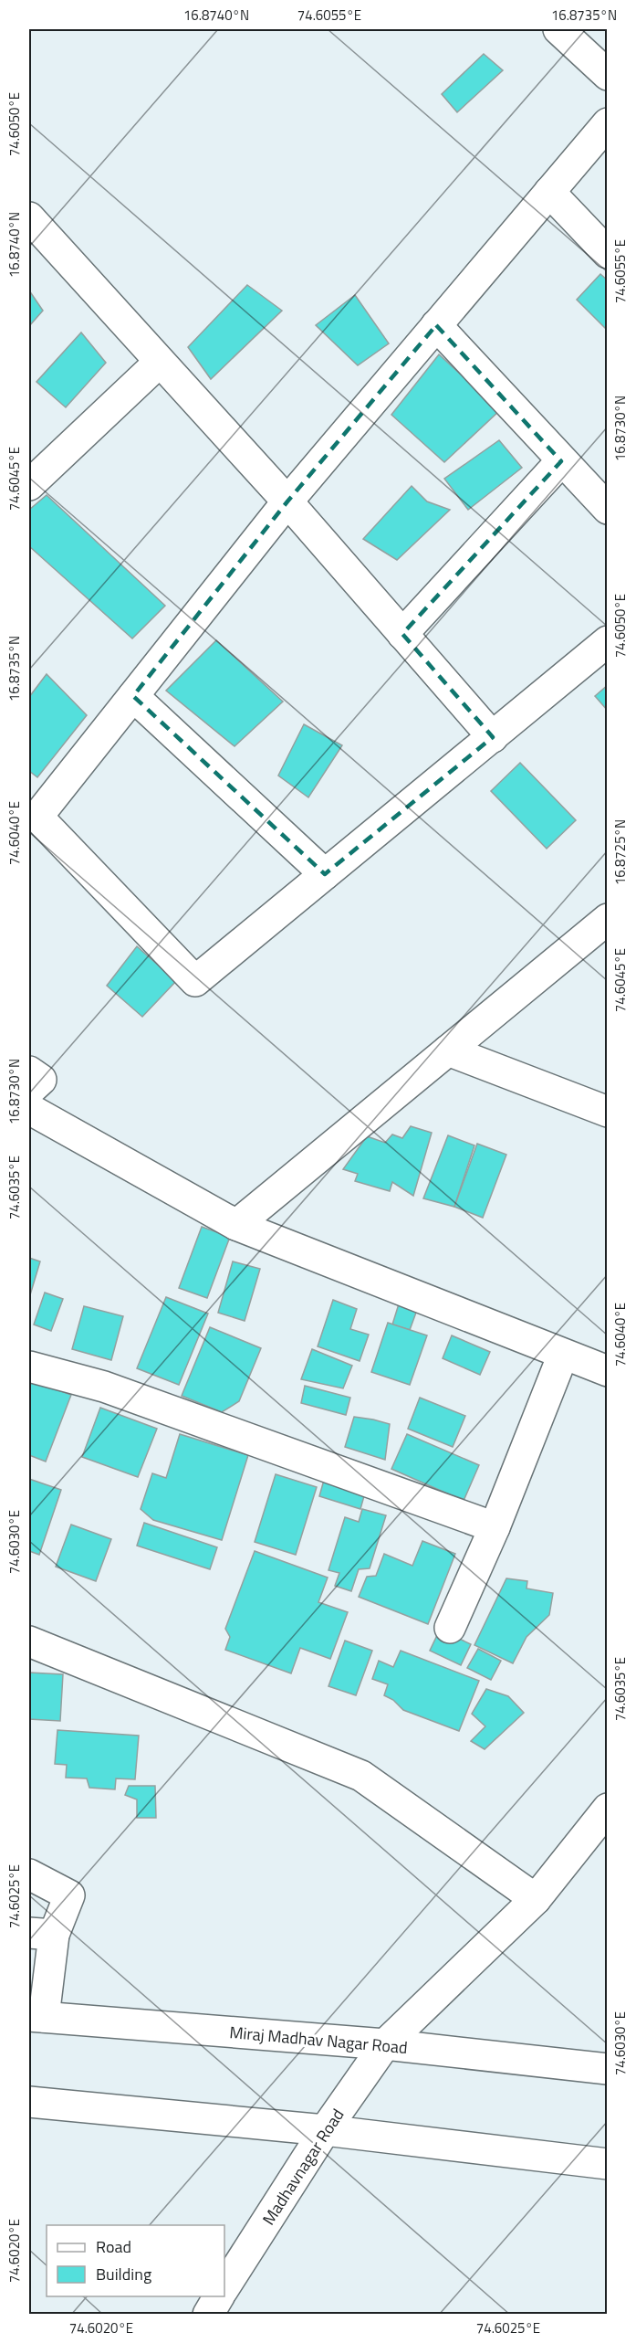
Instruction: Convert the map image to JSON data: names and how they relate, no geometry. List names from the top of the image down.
{
  "streets": {
    "street": ["Miraj Madhav Nagar Road", "Madhavnagar Road"]
  },
  "crossings": [
    ["Miraj Madhav Nagar Road", "Madhavnagar Road"]
  ],
  "legend": ["Road", "Building"],
  "coordinates": [
    "16.8740°N",
    "74.6055°E",
    "16.8735°N",
    "74.6050°E",
    "16.8730°N",
    "74.6045°E",
    "74.6040°E",
    "16.8725°N",
    "74.6035°E",
    "74.6030°E",
    "74.6025°E",
    "74.6020°E"
  ]
}
